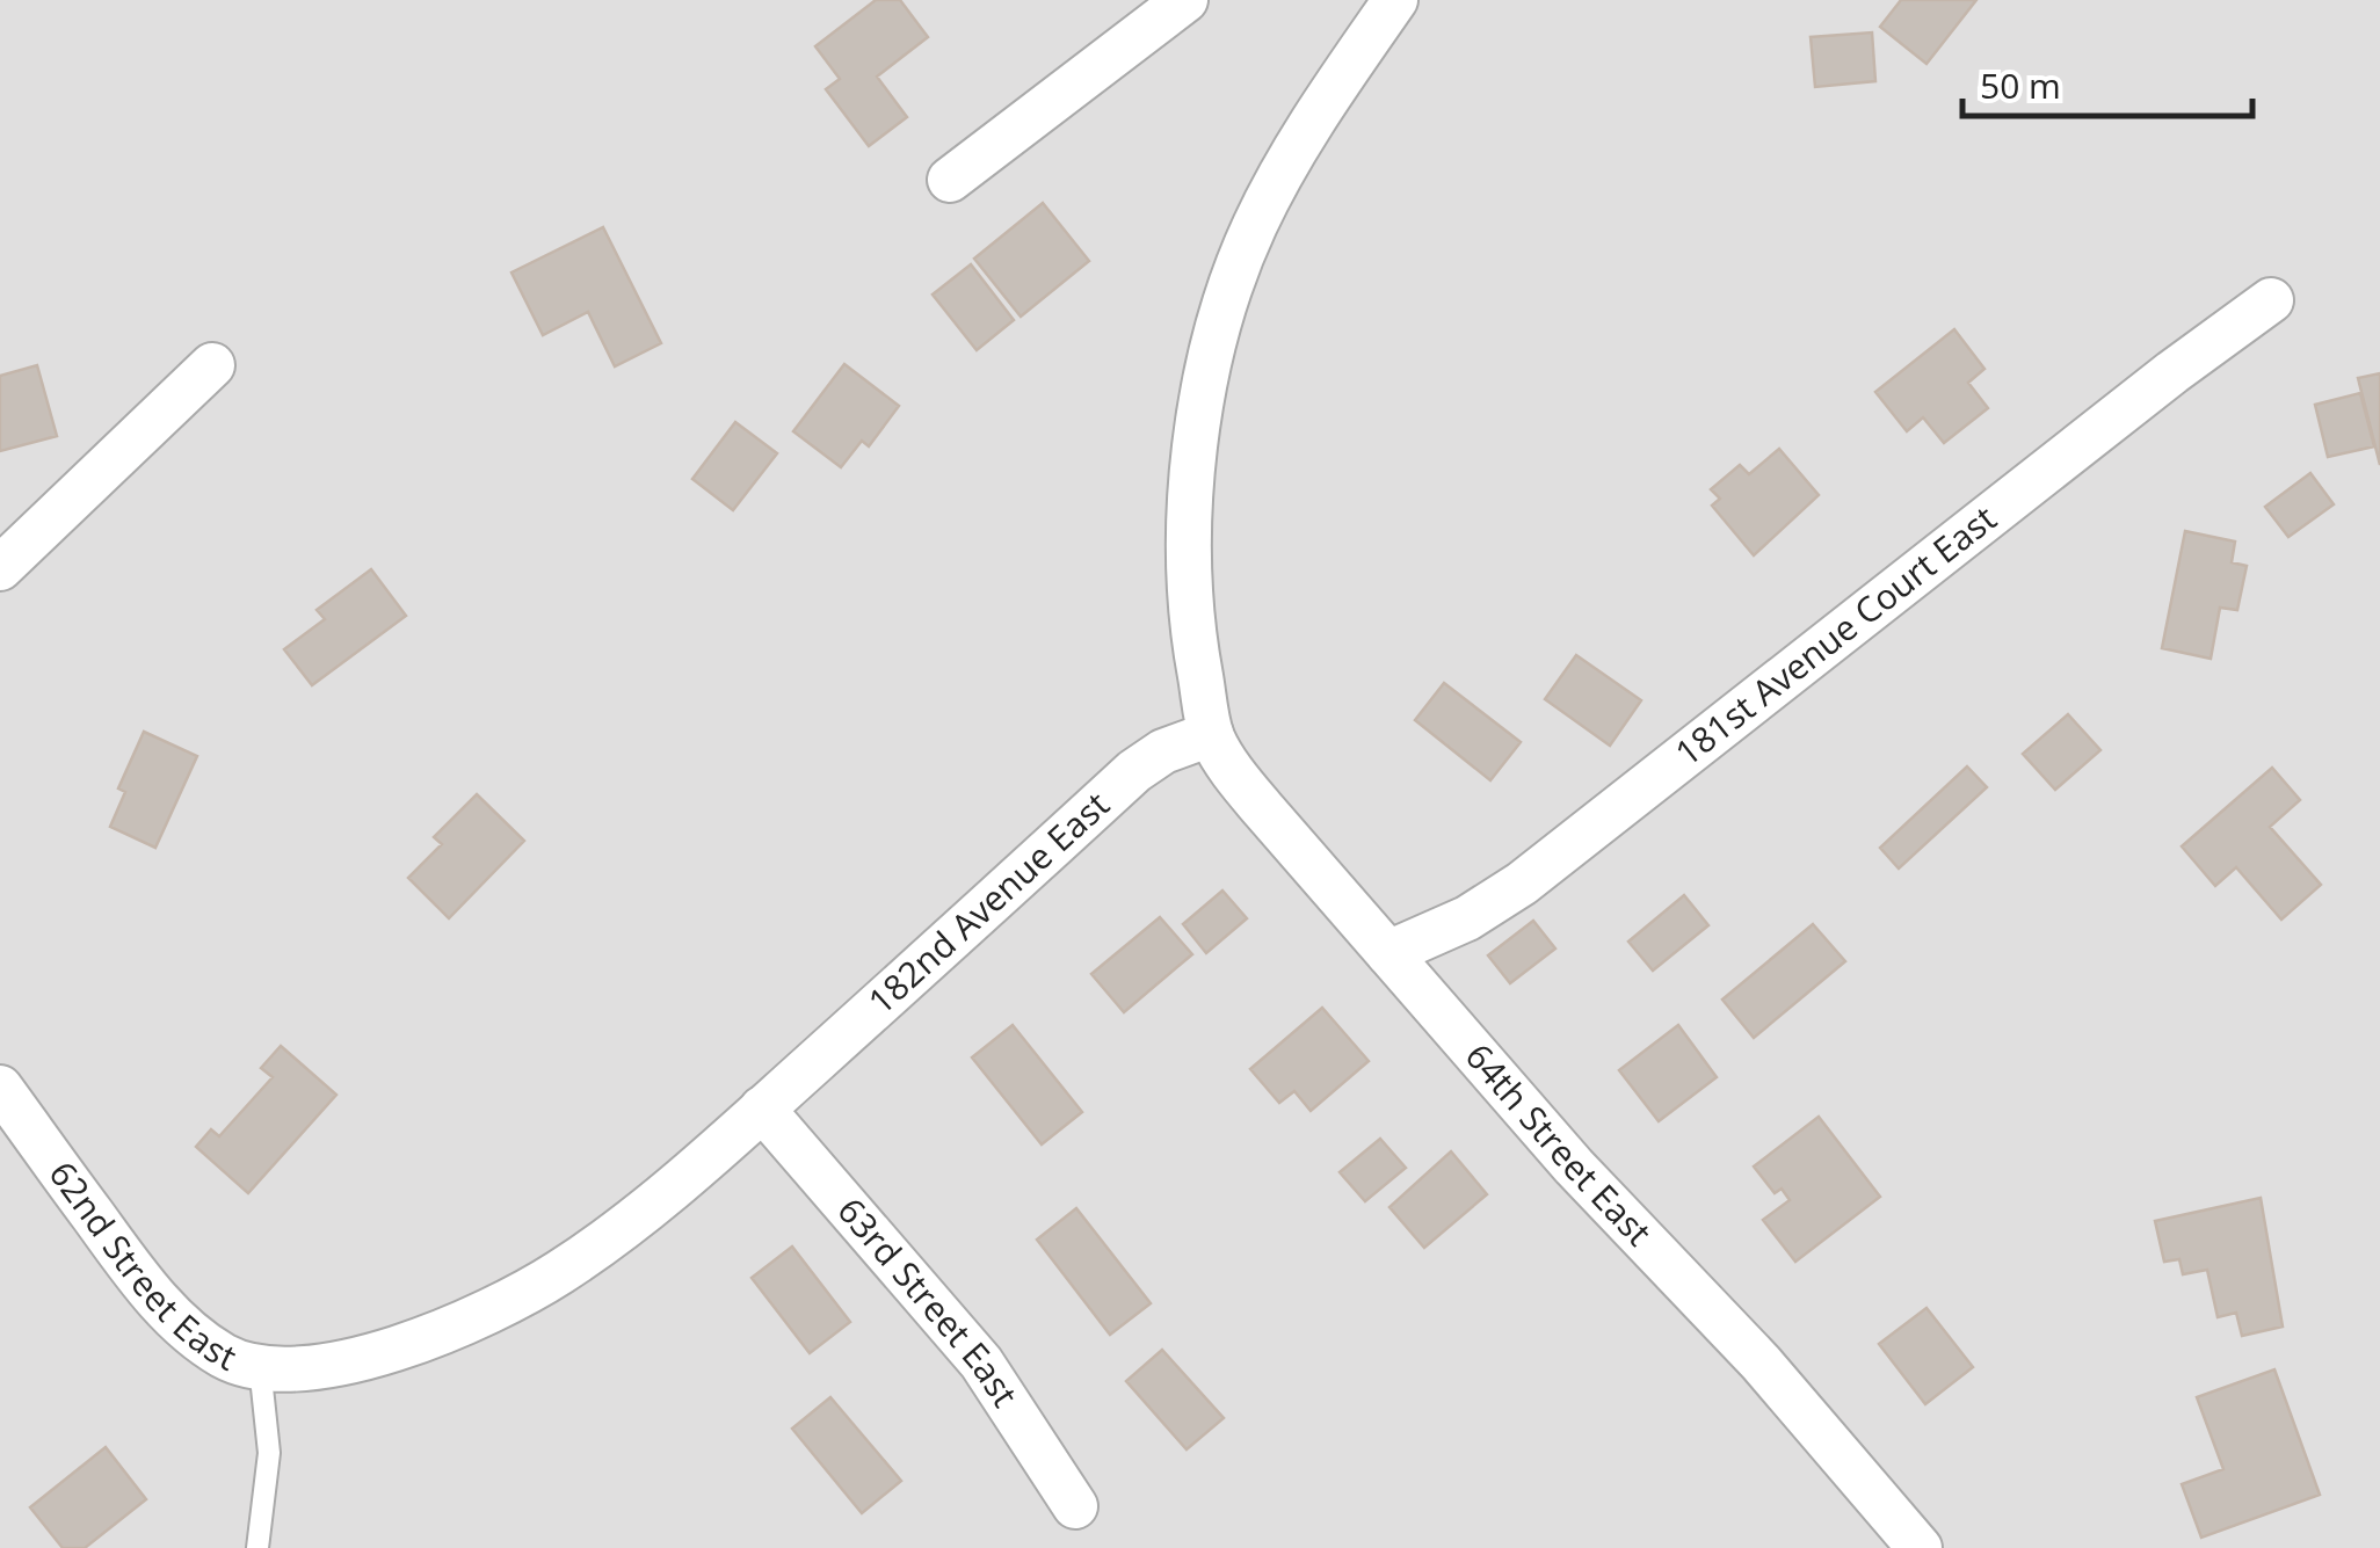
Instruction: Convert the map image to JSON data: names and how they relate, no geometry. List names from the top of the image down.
{
  "streets": {
    "street": [
      "181st Avenue Court East",
      "182nd Avenue East",
      "64th Street East",
      "62nd Street East",
      "63rd Street East"
    ]
  },
  "crossings": [
    ["181st Avenue Court East", "64th Street East"],
    ["182nd Avenue East", "64th Street East"],
    ["182nd Avenue East", "62nd Street East"],
    ["182nd Avenue East", "63rd Street East"]
  ],
  "scale_bar": "50 m"
}
